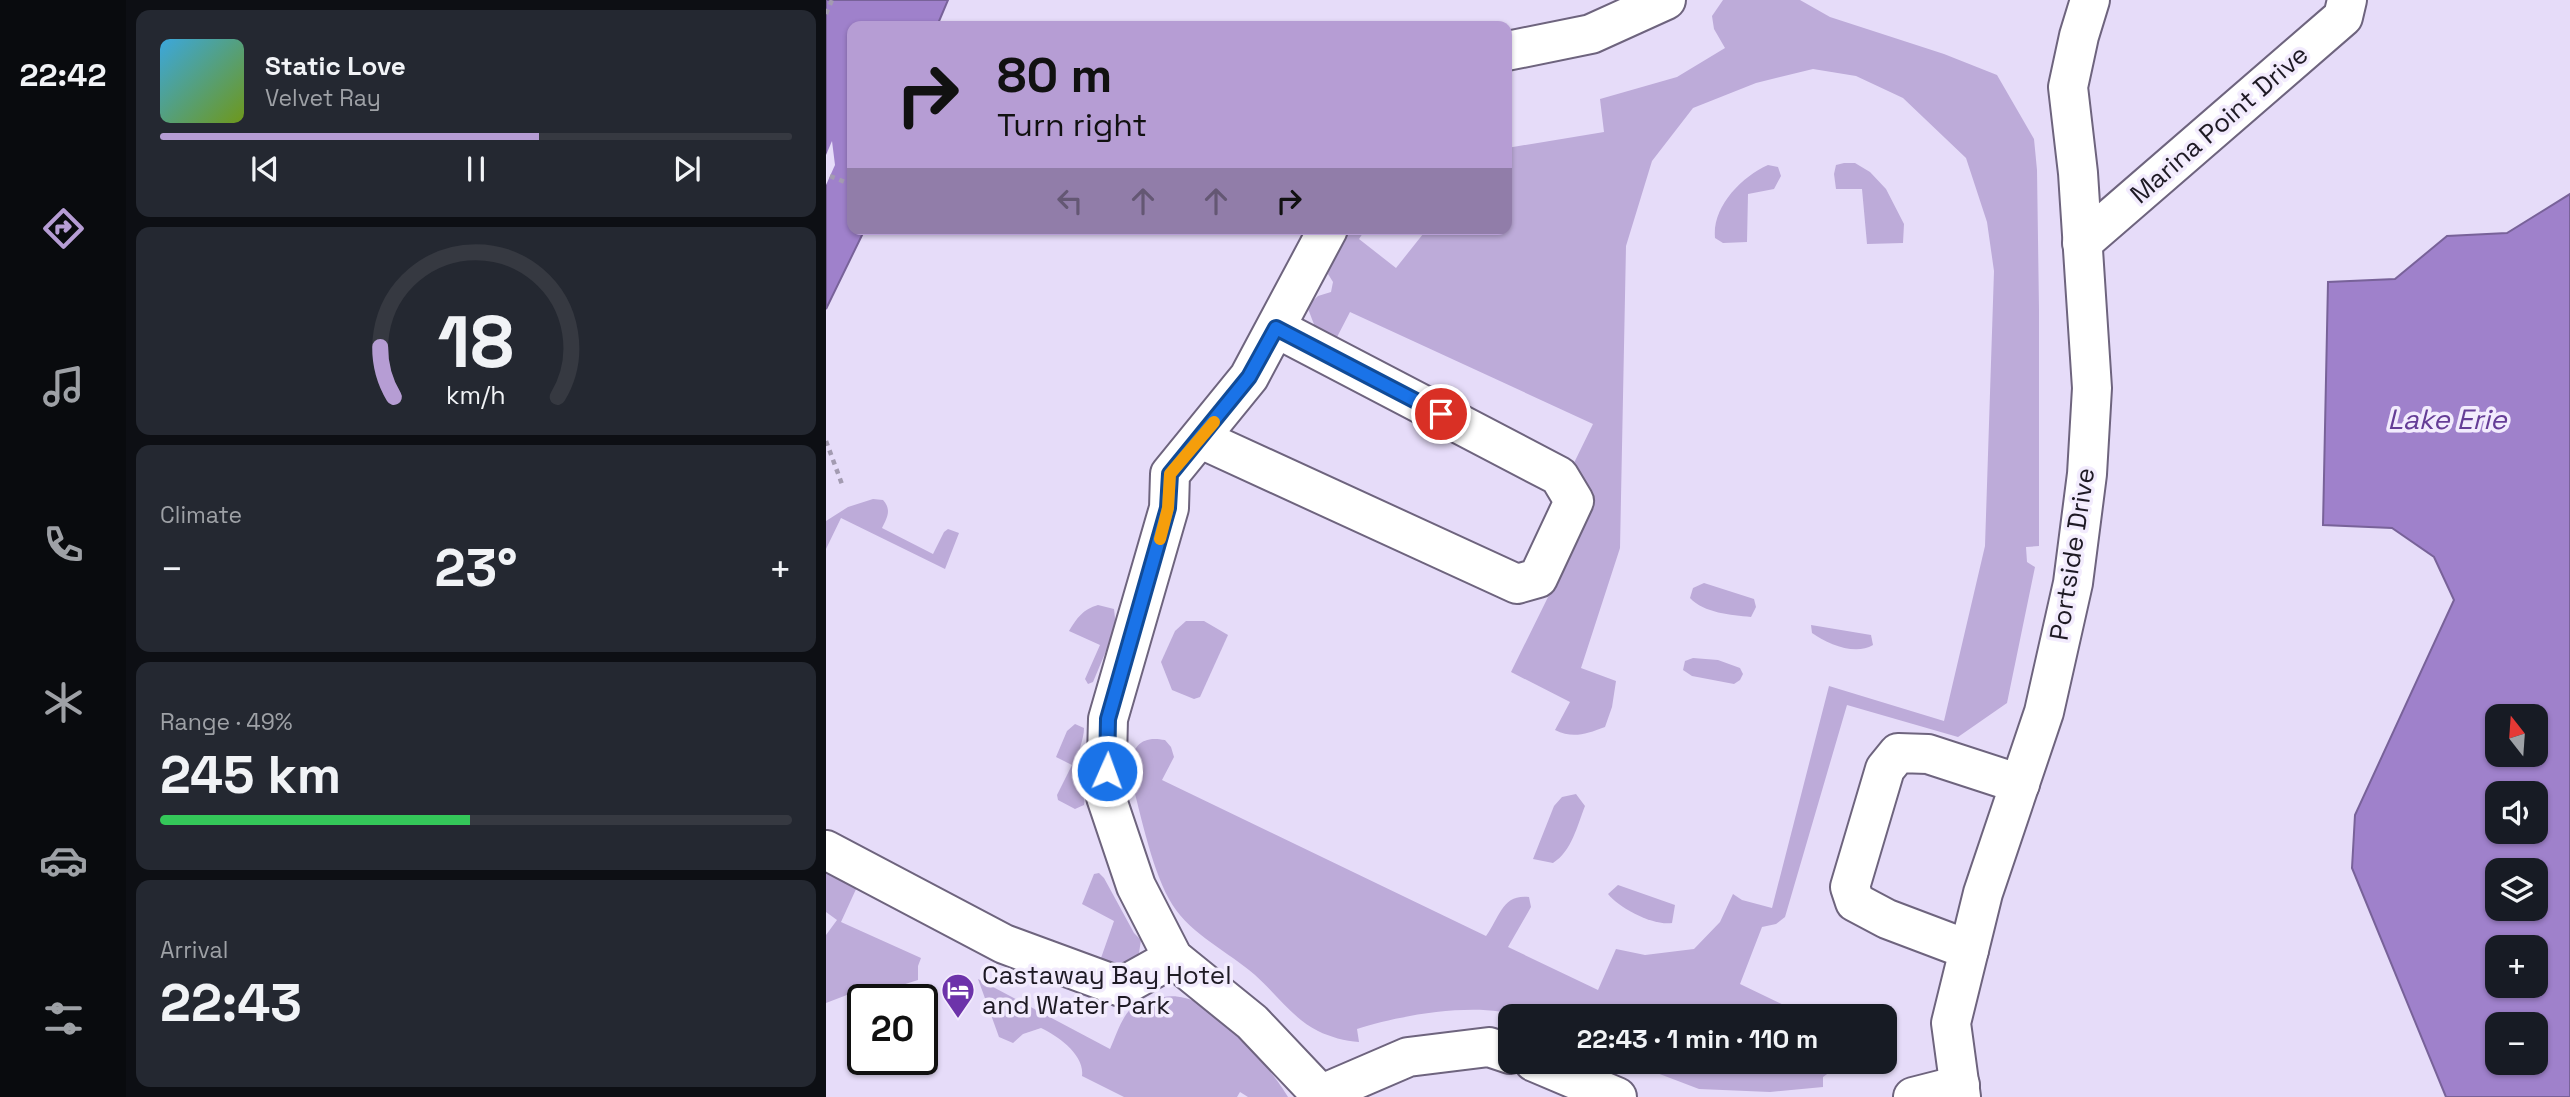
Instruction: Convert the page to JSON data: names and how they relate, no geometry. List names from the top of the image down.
{
  "streets": {
    "street": ["Marina Point Drive", "Portside Drive"]
  },
  "crossings": [
    ["Marina Point Drive", "Portside Drive"]
  ],
  "water": ["Lake Erie"],
  "places": {
    "hotel": ["Castaway Bay Hotel and Water Park"]
  },
  "north": "top",
  "page": {
    "tabs": "22:42",
    "turn": ["80 m", "Turn right"],
    "song": ["Static Love", "Velvet Ray"],
    "tile": [
      "Climate",
      ["Range · 49%", "245 km"],
      ["Arrival", "22:43"]
    ],
    "heat": ["−", "23°", "+"],
    "map_buttons": ["+", "−"],
    "limit": "20",
    "trip": "22:43 · 1 min · 110 m",
    "gauge": ["18", "km/h"]
  }
}
